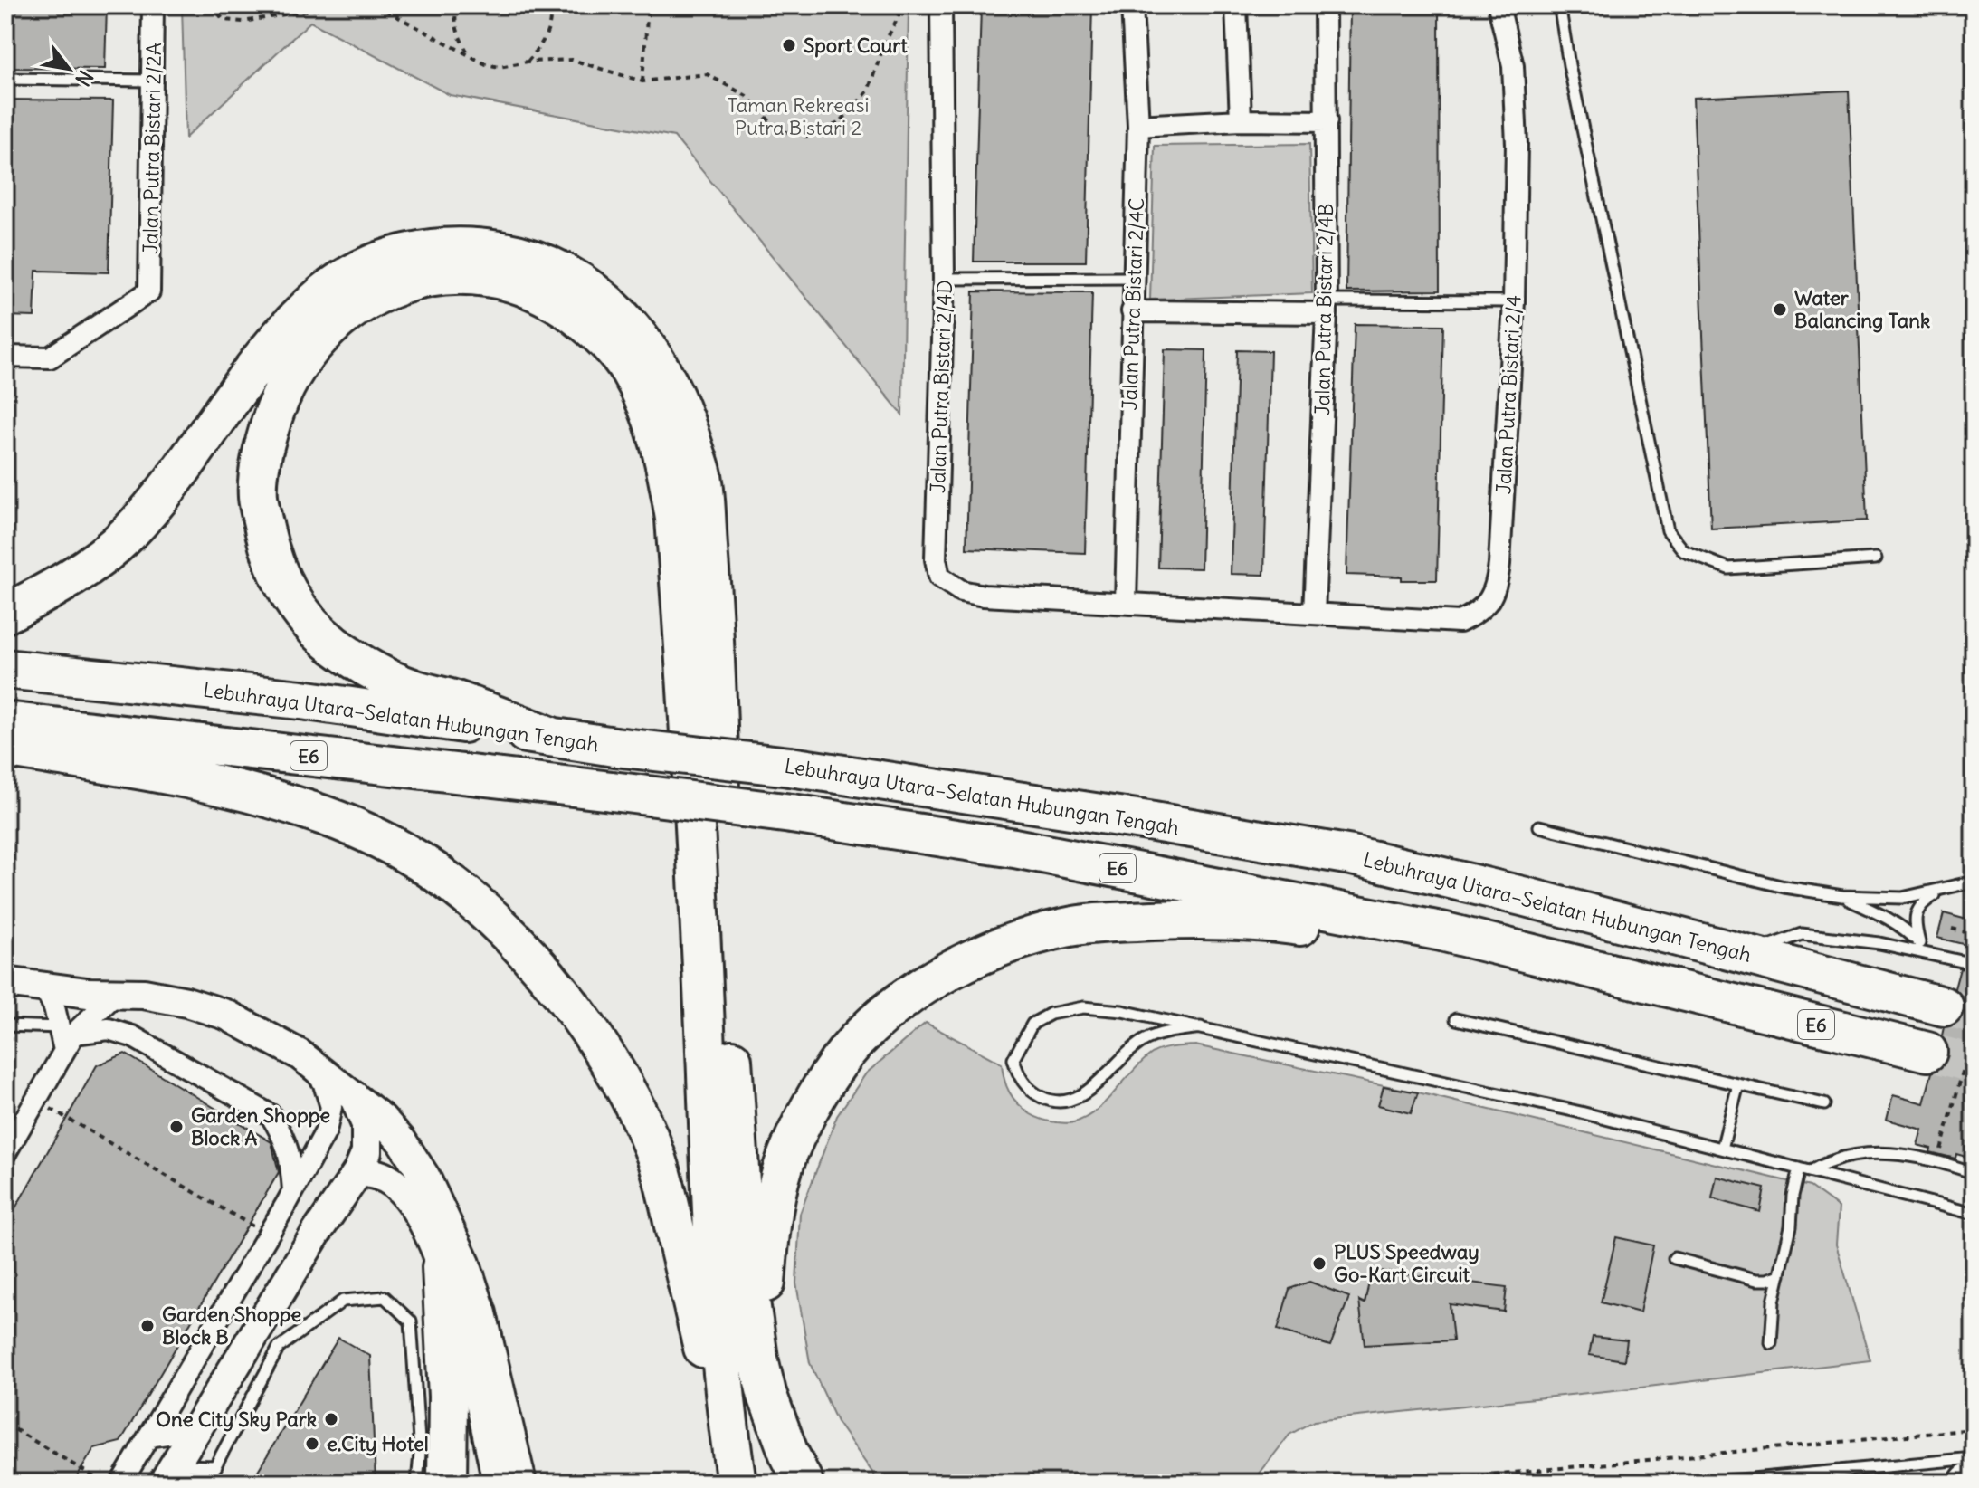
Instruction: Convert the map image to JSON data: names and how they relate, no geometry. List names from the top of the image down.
{
  "streets": {
    "highway": ["Lebuhraya Utara–Selatan Hubungan Tengah", "E6"],
    "street": [
      "Jalan Putra Bistari 2/2A",
      "Jalan Putra Bistari 2/4C",
      "Jalan Putra Bistari 2/4B",
      "Jalan Putra Bistari 2/4D",
      "Jalan Putra Bistari 2/4"
    ]
  },
  "crossings": [
    ["Jalan Putra Bistari 2/4C", "Jalan Putra Bistari 2/4D"],
    ["Jalan Putra Bistari 2/4C", "Jalan Putra Bistari 2/4"],
    ["Jalan Putra Bistari 2/4B", "Jalan Putra Bistari 2/4"],
    ["Jalan Putra Bistari 2/4D", "Jalan Putra Bistari 2/4"]
  ],
  "parks": ["Taman Rekreasi Putra Bistari 2"],
  "places": [
    "Sport Court",
    "Water Balancing Tank",
    "Garden Shoppe Block A",
    "PLUS Speedway Go-Kart Circuit",
    "Garden Shoppe Block B",
    "One City Sky Park",
    "e.City Hotel"
  ],
  "north": "bottom right"
}
